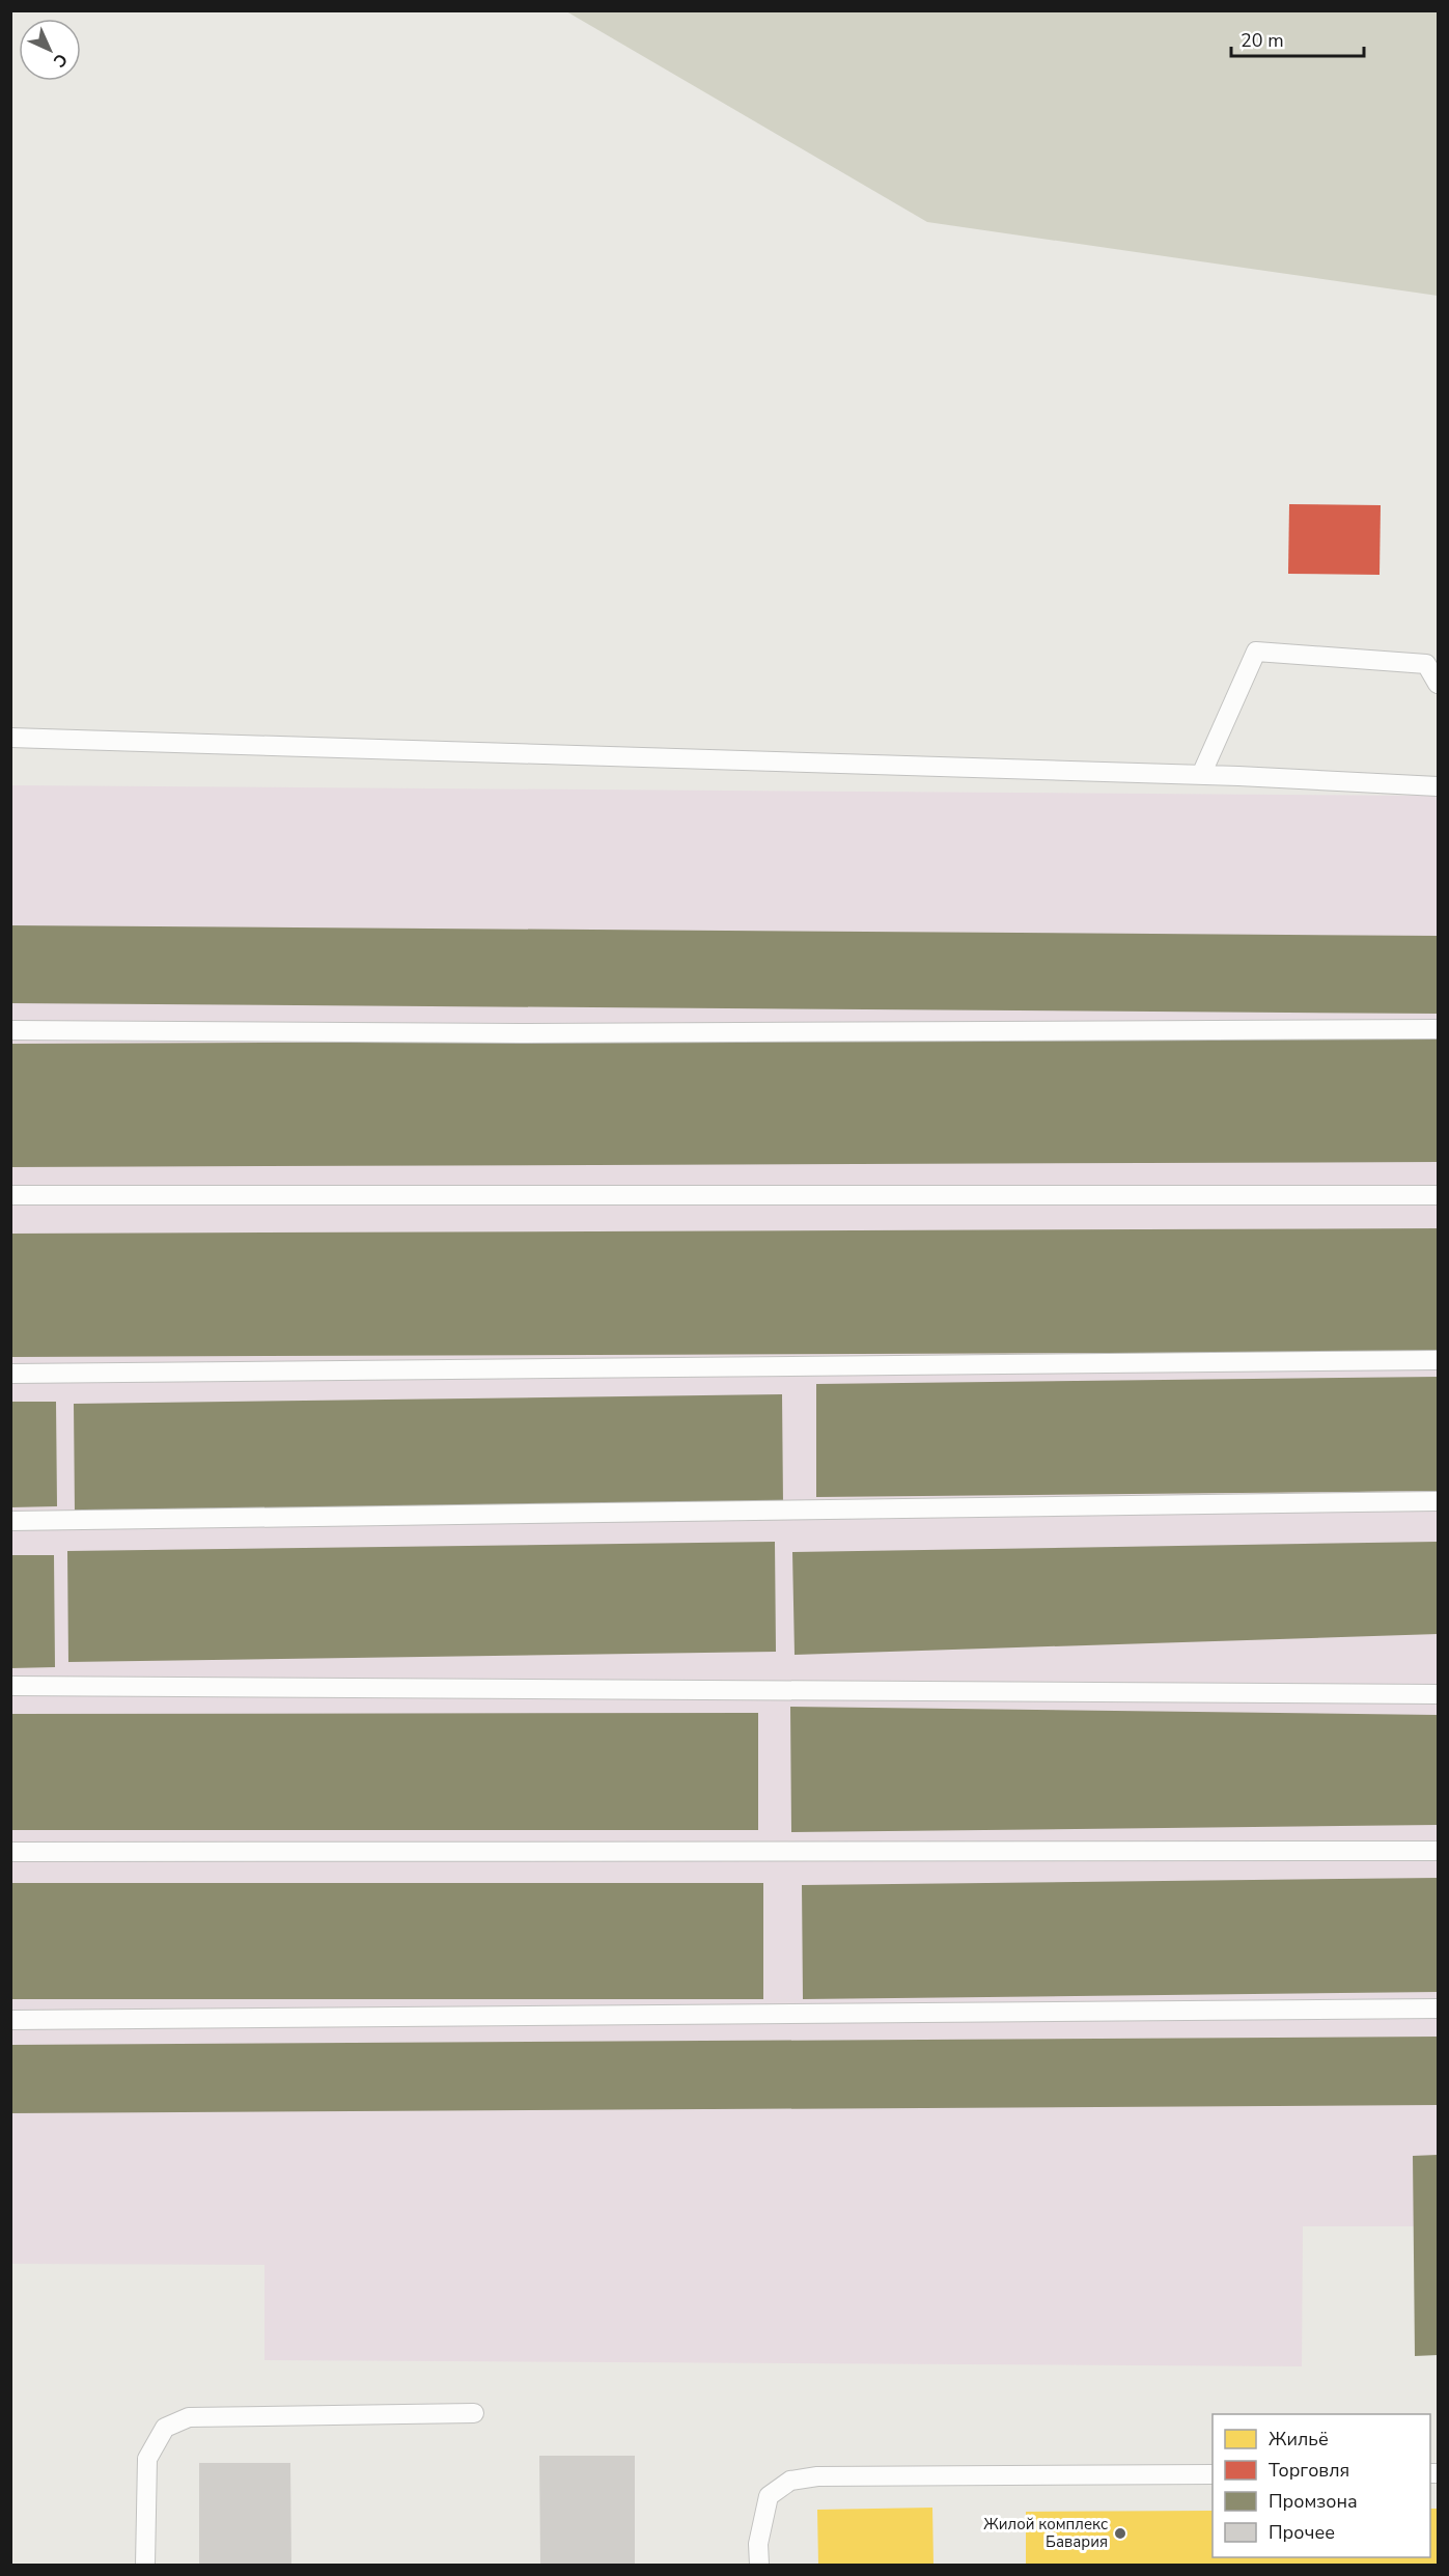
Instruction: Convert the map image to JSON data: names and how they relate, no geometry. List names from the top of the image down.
{
  "places": ["Жилой комплекс Бавария"],
  "legend": [
    "Жильё",
    "Торговля",
    "Промзона",
    "Прочее"
  ],
  "scale_bar": "20 m",
  "north": "bottom right"
}
